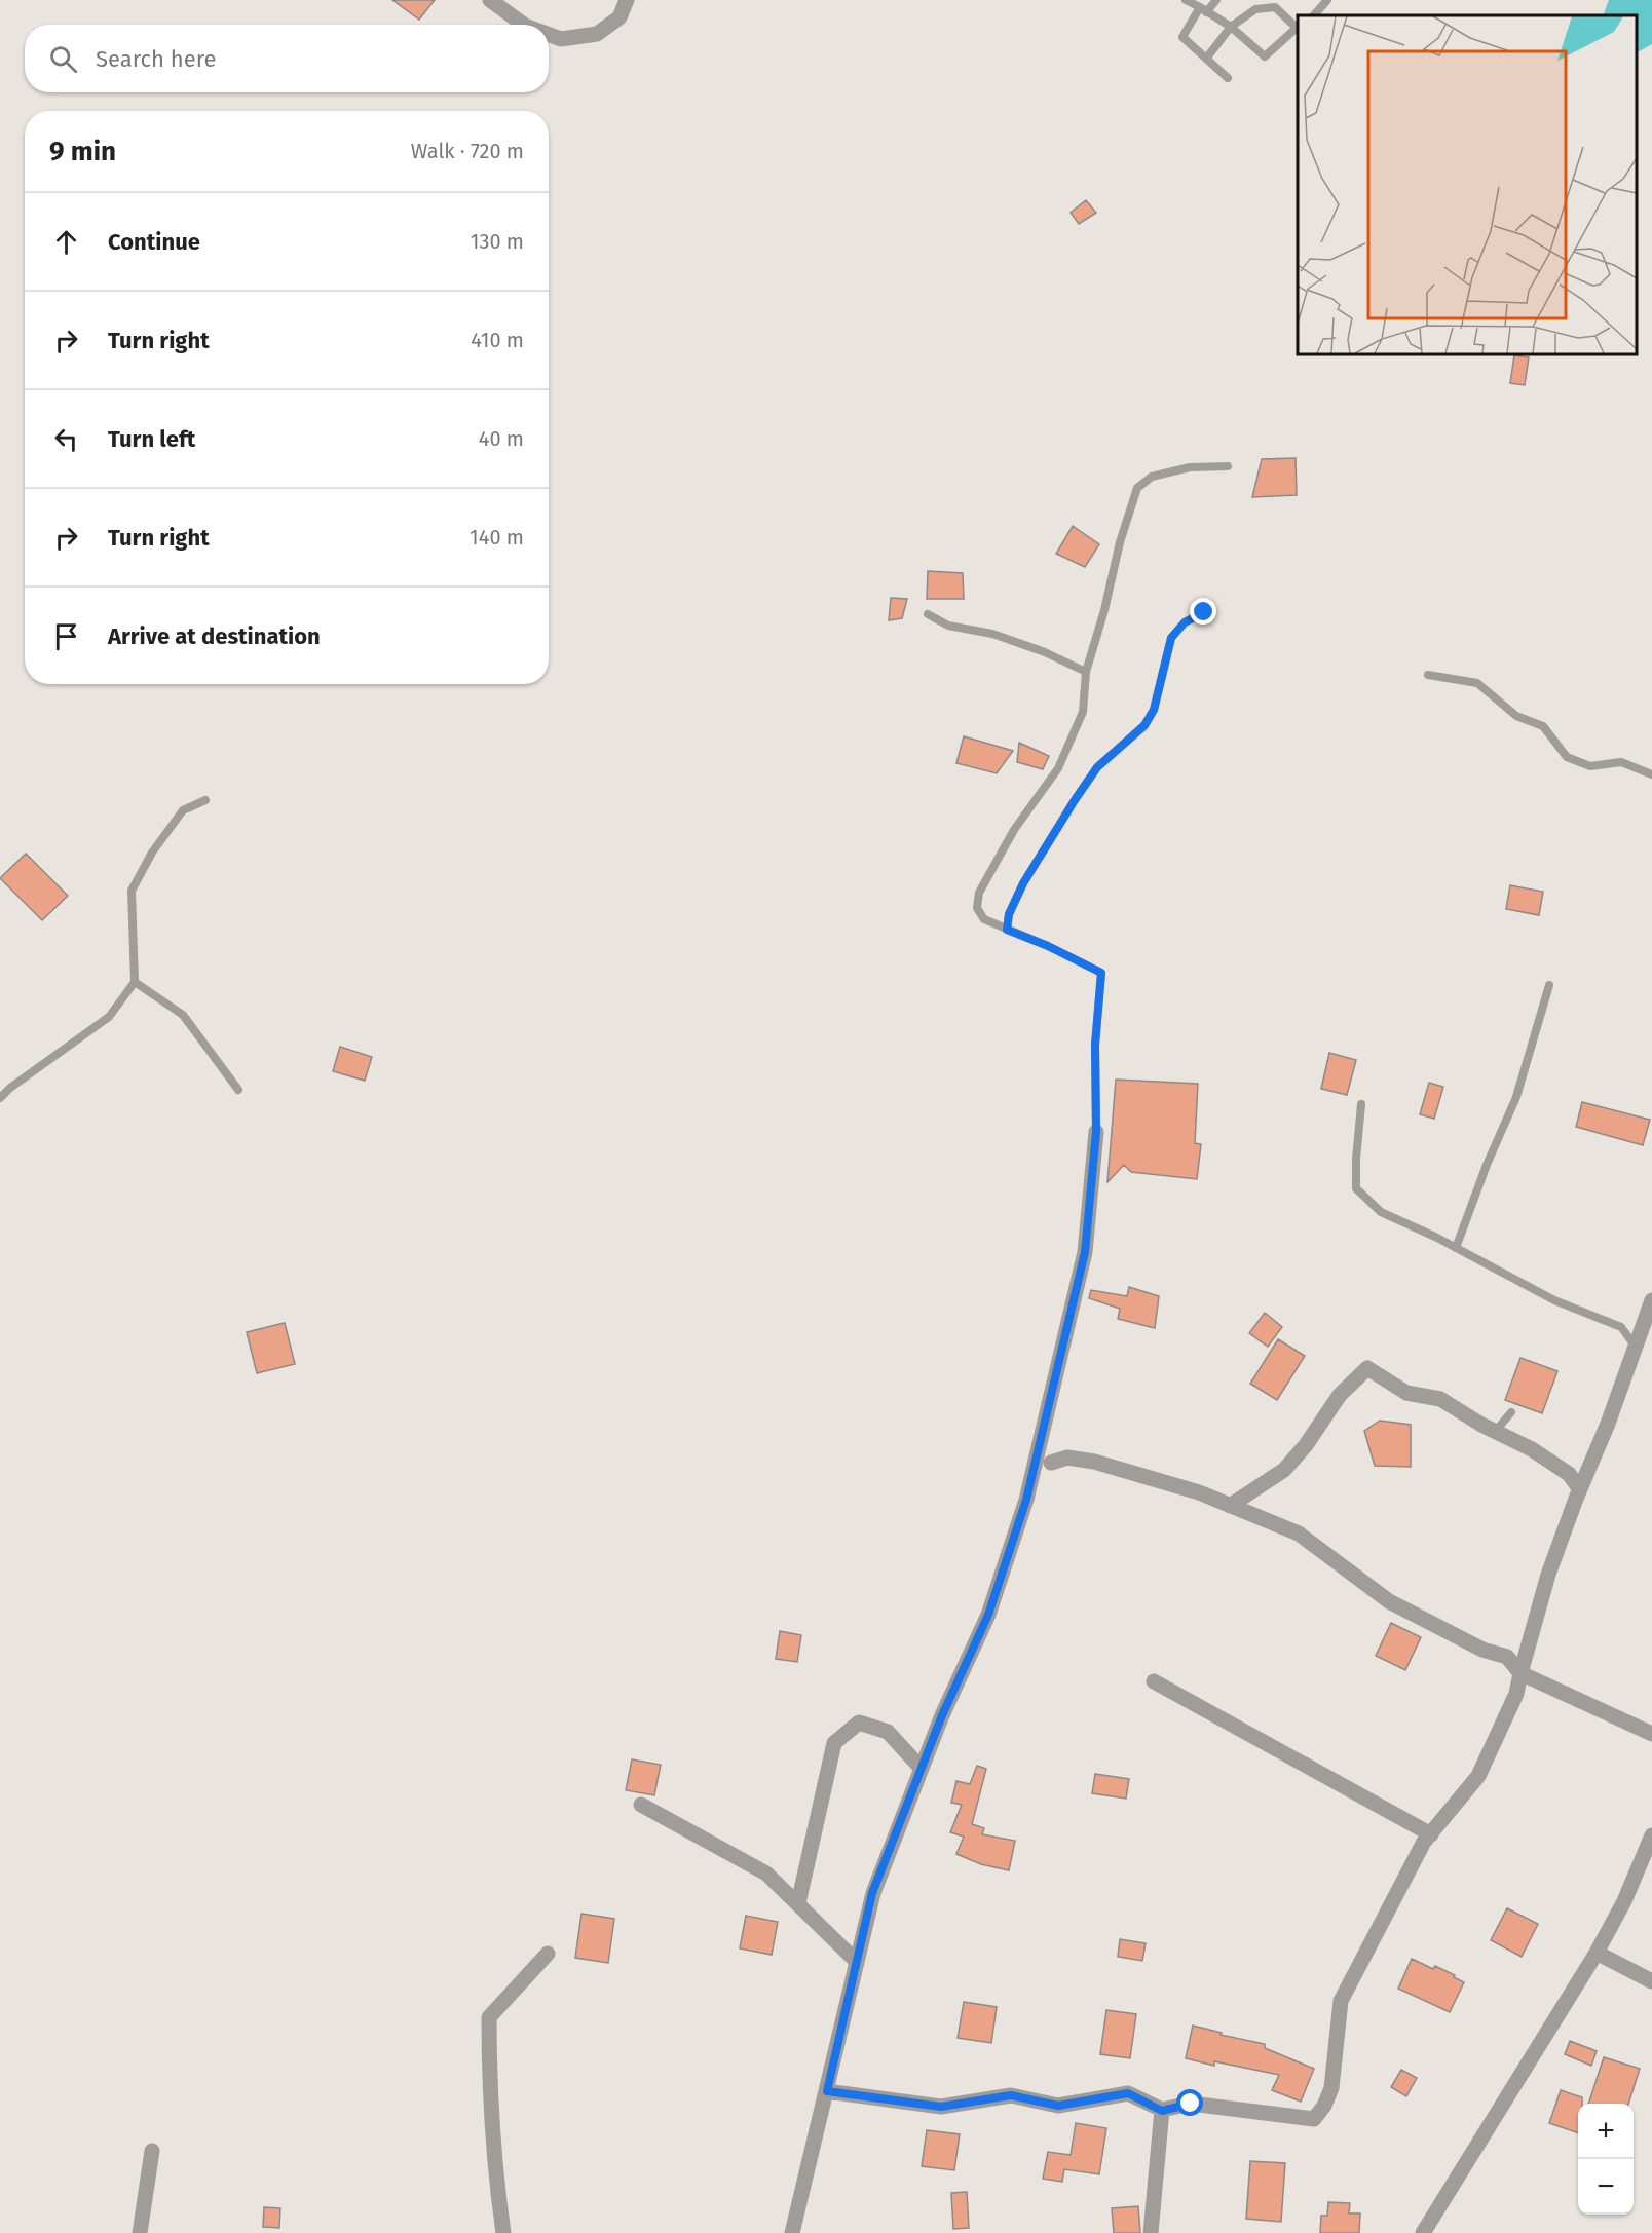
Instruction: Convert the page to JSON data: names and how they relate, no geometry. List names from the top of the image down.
{
  "page": {
    "search": "Search here",
    "heading": ["9 min", "Walk · 720 m"],
    "list": [
      ["Continue", "130 m"],
      ["Turn right", "410 m"],
      ["Turn left", "40 m"],
      ["Turn right", "140 m"],
      "Arrive at destination"
    ],
    "map_buttons": ["+", "−"]
  }
}
